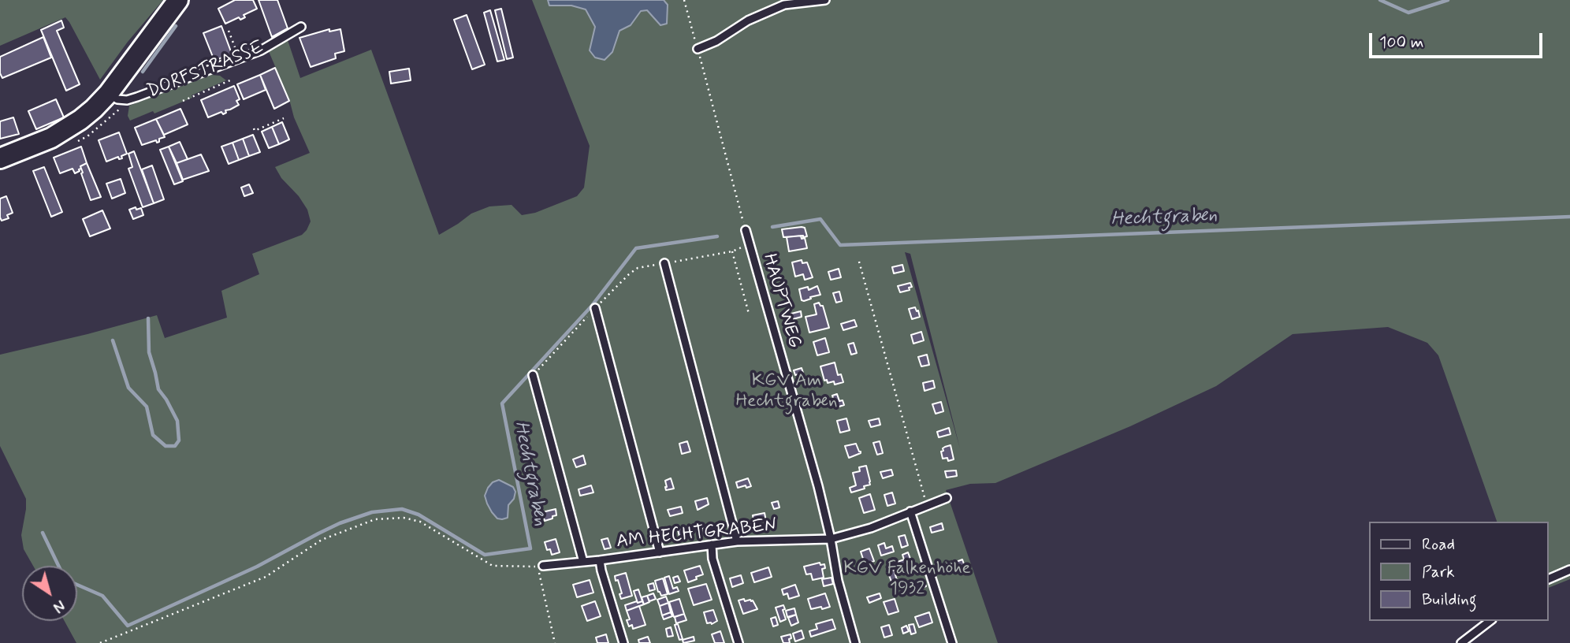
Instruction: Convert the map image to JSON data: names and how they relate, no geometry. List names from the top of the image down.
{
  "streets": {
    "main road": ["DORFSTRASSE"],
    "lane": ["HAUPTWEG", "AM HECHTGRABEN"]
  },
  "crossings": [
    ["HAUPTWEG", "AM HECHTGRABEN"]
  ],
  "water": ["Hechtgraben"],
  "parks": ["KGV Am Hechtgraben", "KGV Falkenhöhe 1932"],
  "legend": ["Road", "Park", "Building"],
  "scale_bar": "100 m",
  "north": "bottom right"
}
